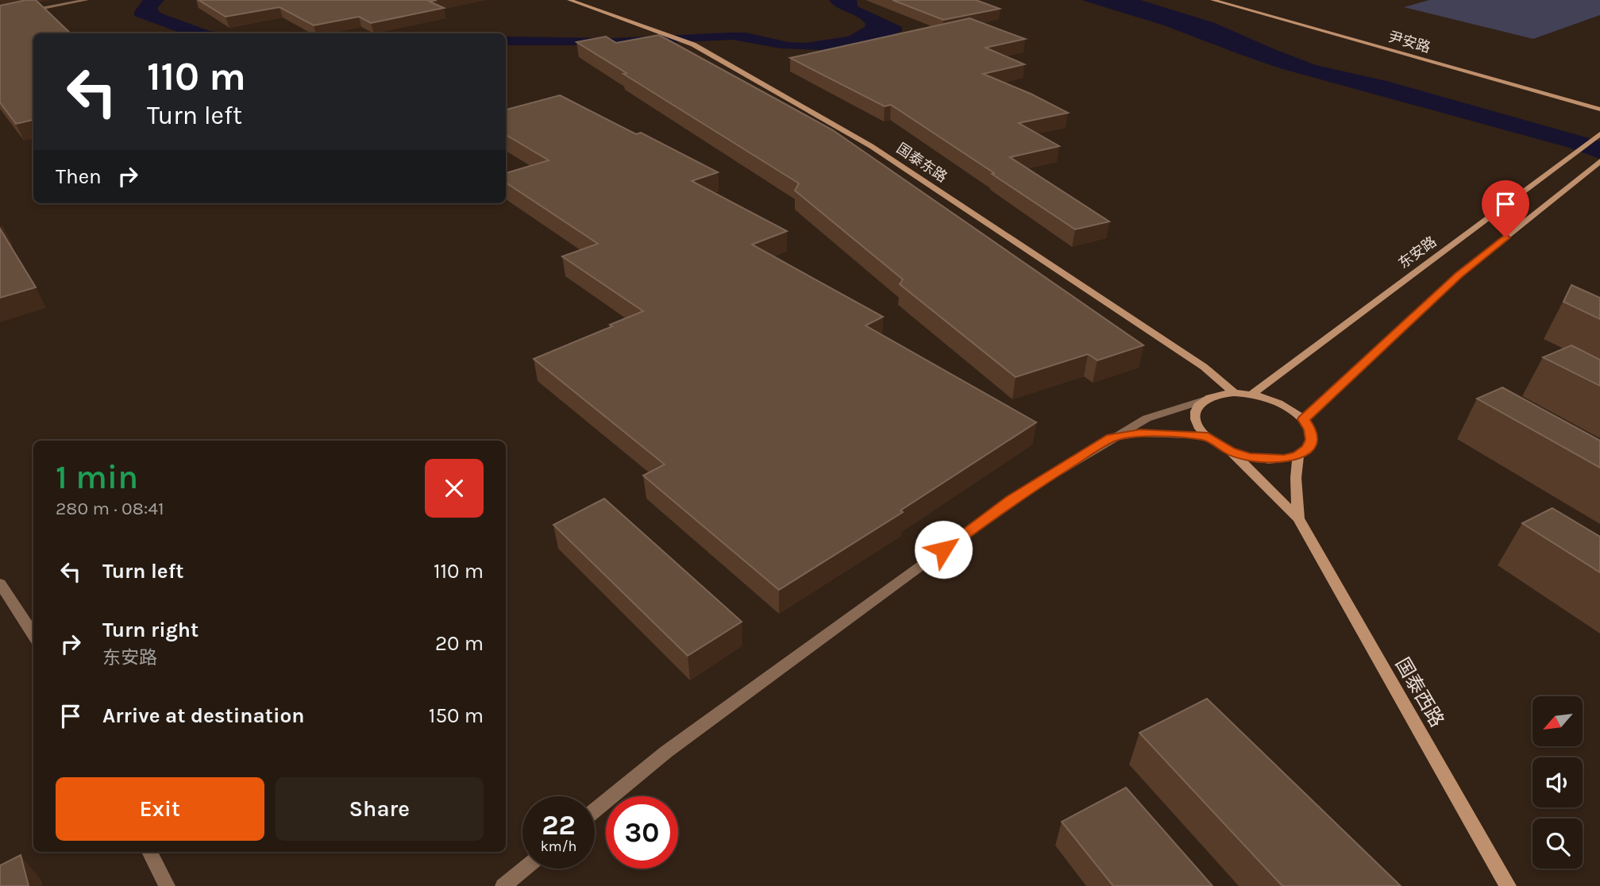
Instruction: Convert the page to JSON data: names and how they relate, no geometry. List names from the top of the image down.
{
  "streets": {
    "main road": [
      "尹安路",
      "国泰东路",
      "东安路",
      "国泰西路"
    ]
  },
  "north": "bottom left",
  "page": {
    "turn": ["110 m", "Turn left"],
    "then": "Then",
    "heading": ["1 min", "280 m · 08:41"],
    "list": [
      {
        "name": "Turn left",
        "value": "110 m"
      },
      {
        "name": "Turn right",
        "note": "东安路",
        "value": "20 m"
      },
      {
        "name": "Arrive at destination",
        "value": "150 m"
      }
    ],
    "buttons": ["Exit", "Share"],
    "speed": "22 km/h",
    "limit": "30"
  }
}
